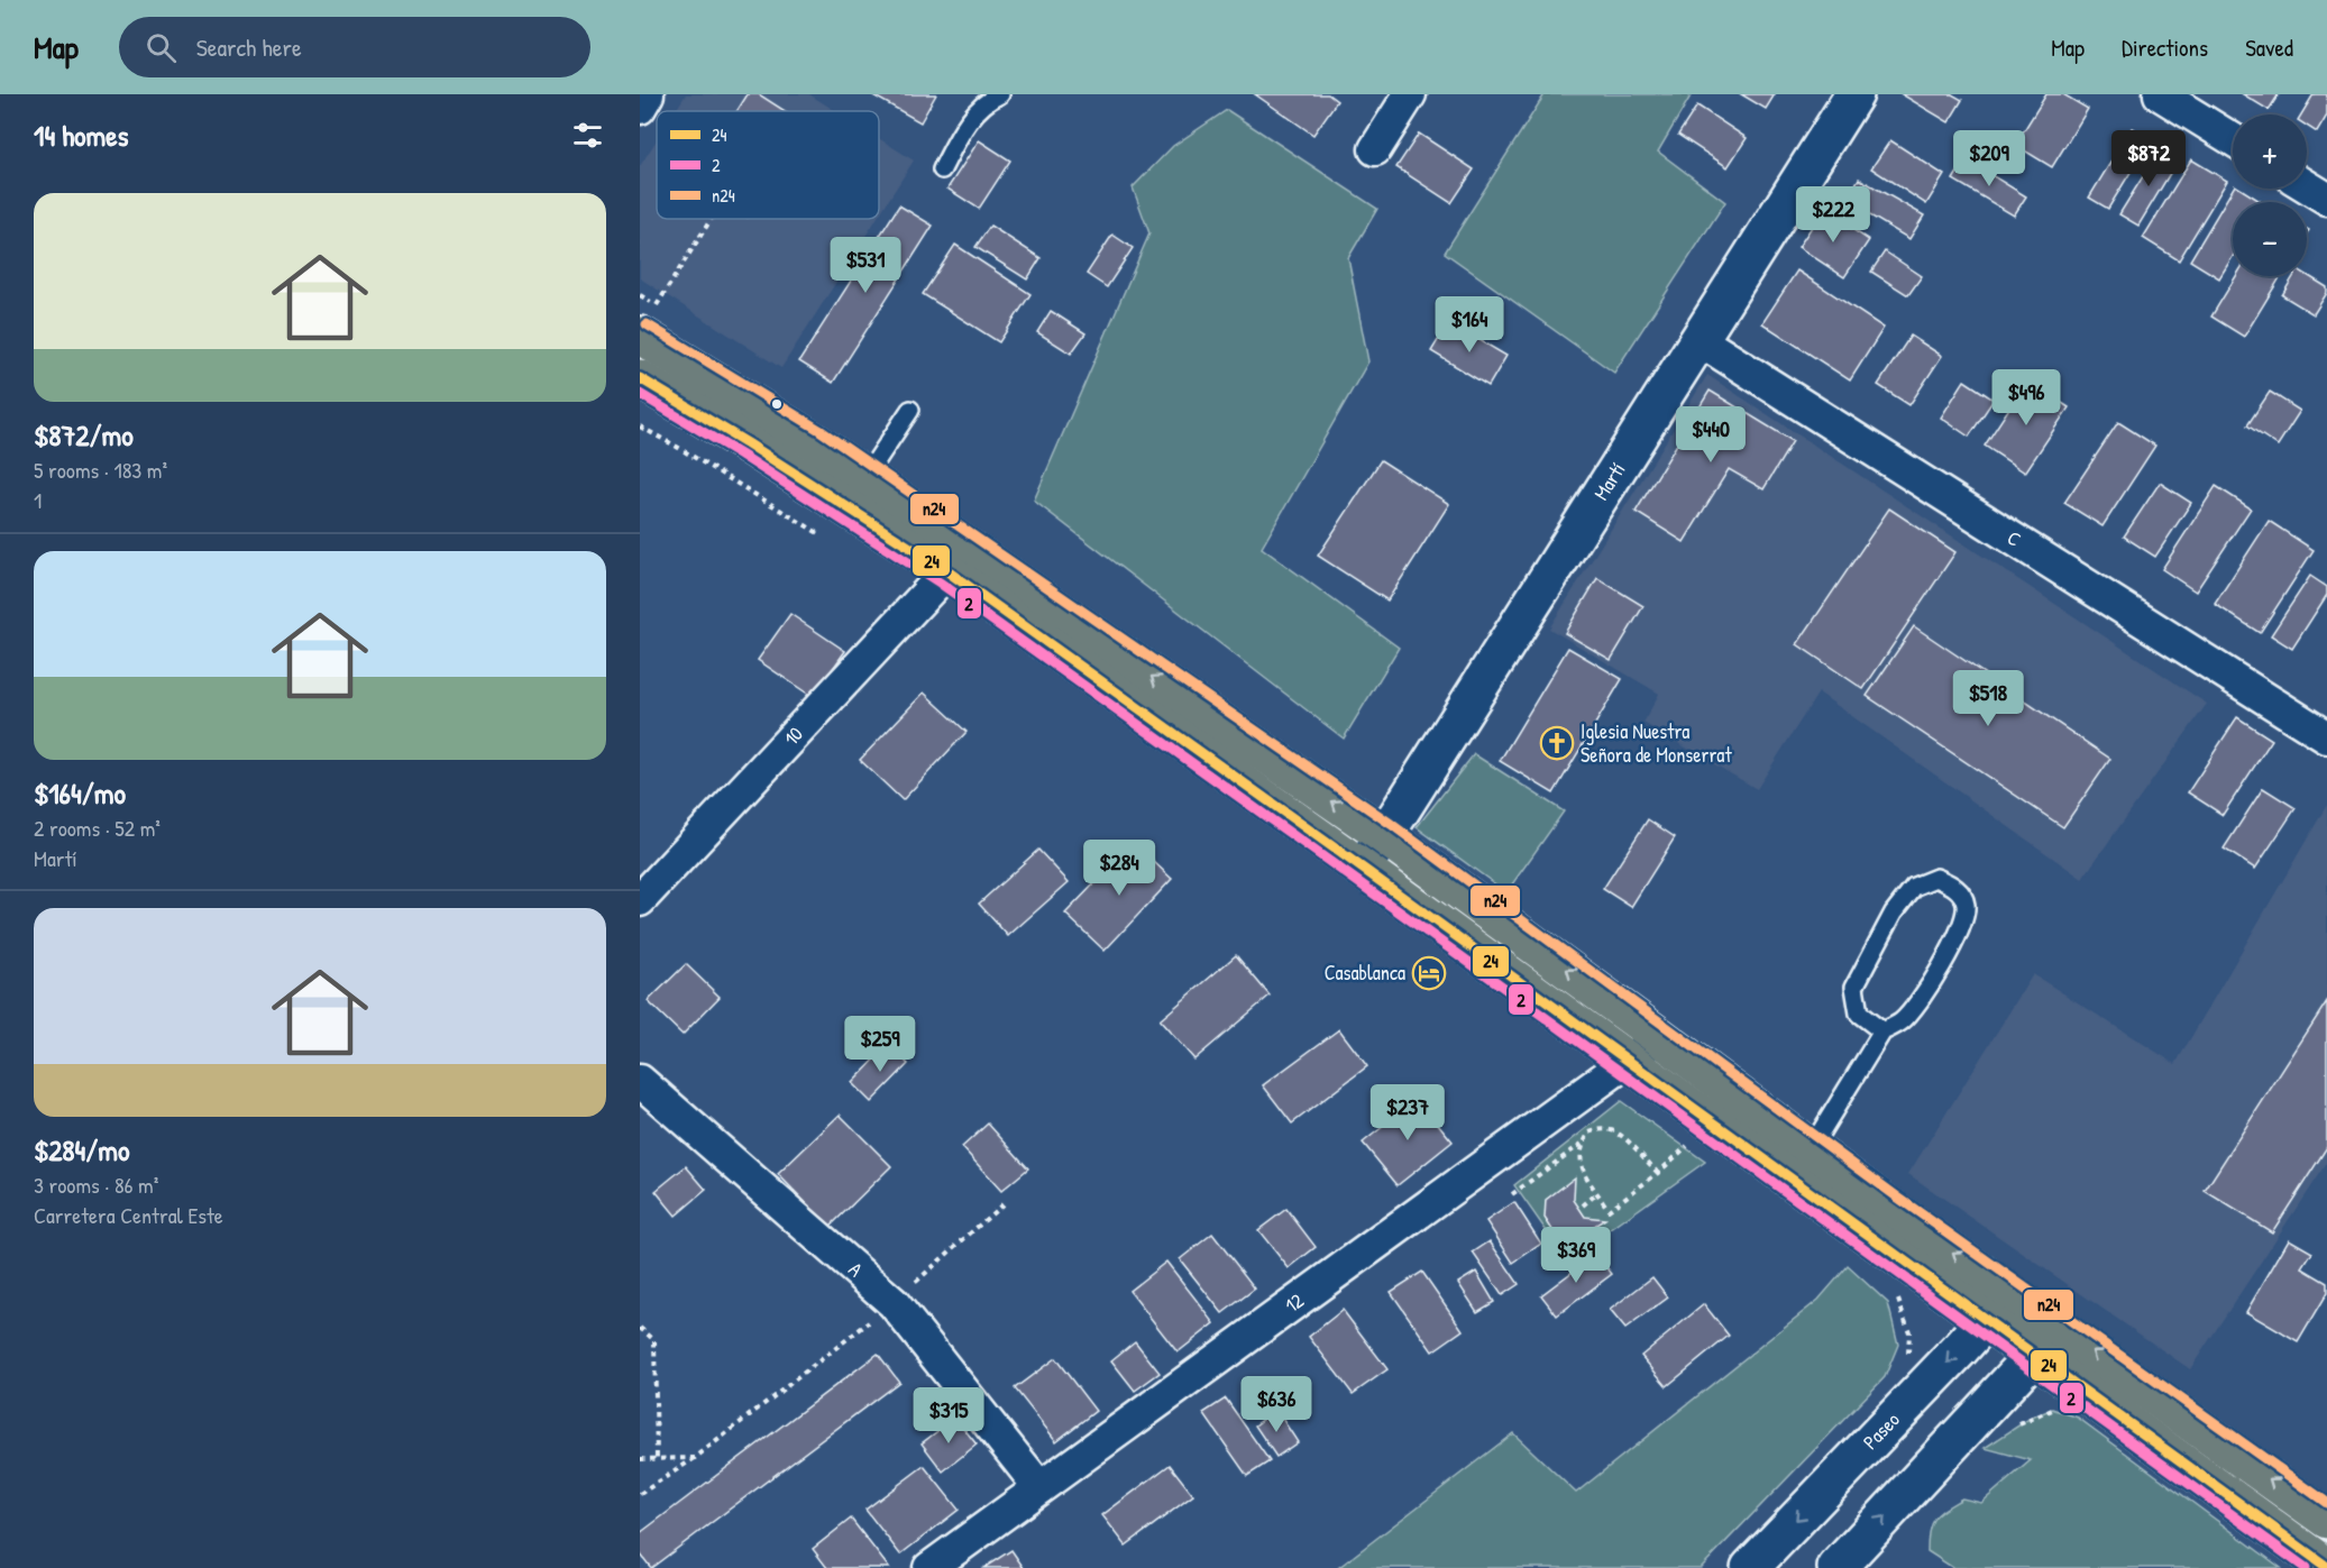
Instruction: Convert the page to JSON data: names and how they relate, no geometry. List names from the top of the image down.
{
  "streets": {
    "street": [
      "Martí",
      "C",
      "10",
      "A",
      "12",
      "Paseo"
    ]
  },
  "crossings": [
    ["Martí", "C"],
    ["A", "12"]
  ],
  "places": {
    "church": ["Iglesia Nuestra Señora de Monserrat"],
    "hotel": ["Casablanca"]
  },
  "lines": ["transit line n24", "transit line 24", "transit line 2"],
  "legend": ["24", "2", "n24"],
  "page": {
    "header": "Map",
    "search": "Search here",
    "nav": ["Map", "Directions", "Saved"],
    "heading": "14 homes",
    "map_buttons": ["+", "−"],
    "price": [
      "$209",
      "$872",
      "$222",
      "$531",
      "$164",
      "$496",
      "$440",
      "$518",
      "$284",
      "$259",
      "$237",
      "$369",
      "$636",
      "$315"
    ],
    "list": [
      {
        "name": "$872/mo",
        "note": "5 rooms · 183 m² · 1"
      },
      {
        "name": "$164/mo",
        "note": "2 rooms · 52 m² · Martí"
      },
      {
        "name": "$284/mo",
        "note": "3 rooms · 86 m² · Carretera Central Este"
      }
    ]
  }
}
